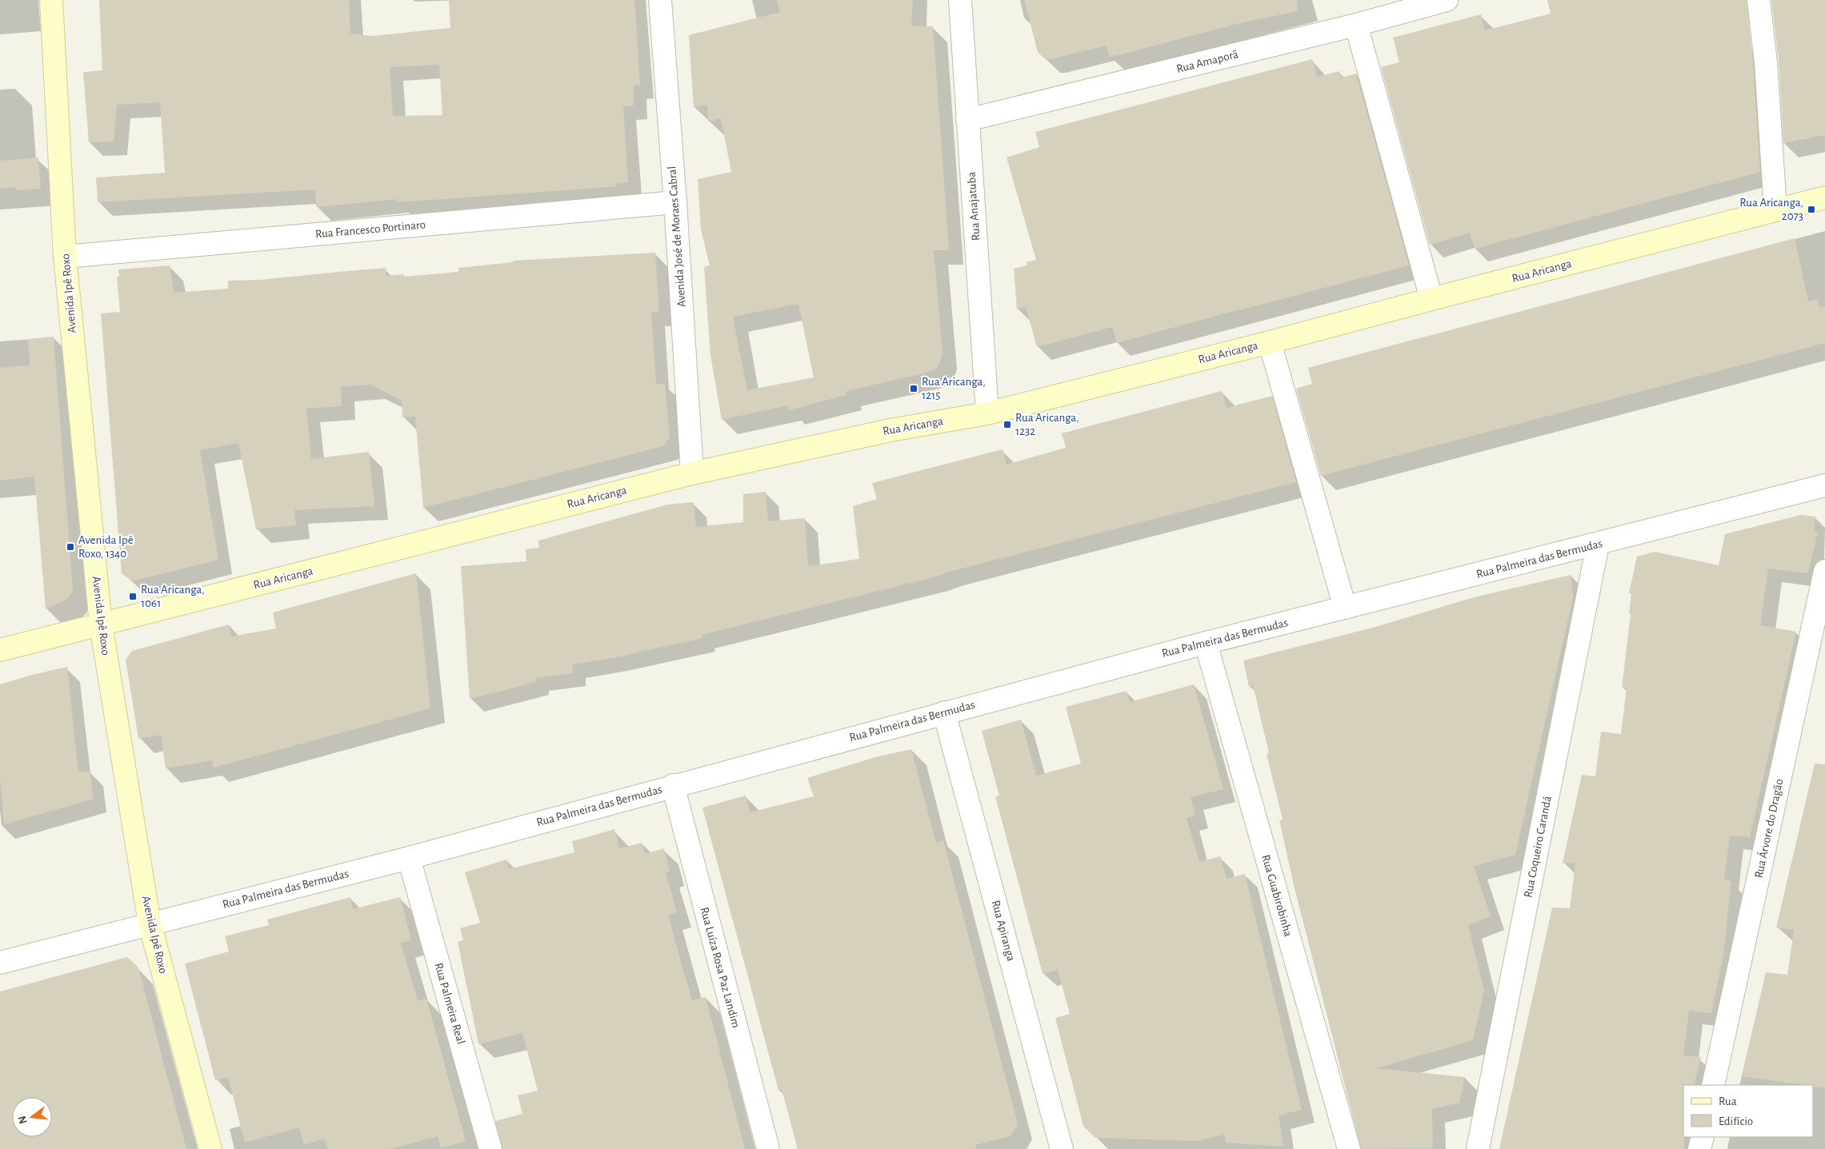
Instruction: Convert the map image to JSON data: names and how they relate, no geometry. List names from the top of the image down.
{
  "streets": {
    "street": [
      "Rua Amaporã",
      "Rua Anajatuba",
      "Rua Francesco Portinaro",
      "Avenida José de Moraes Cabral",
      "Rua Aricanga",
      "Avenida Ipê Roxo",
      "Rua Palmeira das Bermudas",
      "Rua Árvore do Dragão",
      "Rua Coqueiro Carandá",
      "Rua Guabirobinha",
      "Rua Apiranga",
      "Rua Luíza Rosa Paz Landim",
      "Rua Palmeira Real"
    ]
  },
  "crossings": [
    ["Rua Amaporã", "Rua Anajatuba"],
    ["Rua Anajatuba", "Rua Aricanga"],
    ["Rua Francesco Portinaro", "Avenida José de Moraes Cabral"],
    ["Rua Francesco Portinaro", "Avenida Ipê Roxo"],
    ["Avenida José de Moraes Cabral", "Rua Aricanga"],
    ["Rua Aricanga", "Avenida Ipê Roxo"],
    ["Avenida Ipê Roxo", "Rua Palmeira das Bermudas"],
    ["Rua Palmeira das Bermudas", "Rua Coqueiro Carandá"],
    ["Rua Palmeira das Bermudas", "Rua Guabirobinha"],
    ["Rua Palmeira das Bermudas", "Rua Apiranga"],
    ["Rua Palmeira das Bermudas", "Rua Luíza Rosa Paz Landim"],
    ["Rua Palmeira das Bermudas", "Rua Palmeira Real"]
  ],
  "places": {
    "transit": [
      "Rua Aricanga, 2073",
      "Rua Aricanga, 1215",
      "Rua Aricanga, 1232",
      "Avenida Ipê Roxo, 1340",
      "Rua Aricanga, 1061"
    ]
  },
  "legend": ["Rua", "Edifício"],
  "north": "left"
}
